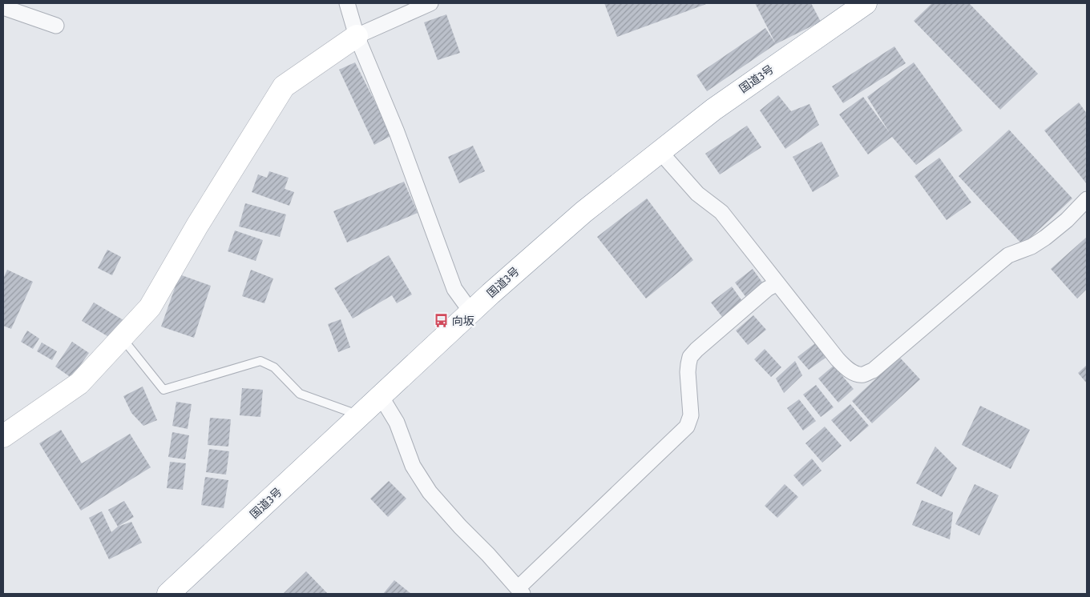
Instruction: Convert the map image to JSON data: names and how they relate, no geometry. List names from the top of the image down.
{
  "streets": {
    "main road": ["国道3号"]
  },
  "places": {
    "bus stop": ["向坂"]
  }
}
